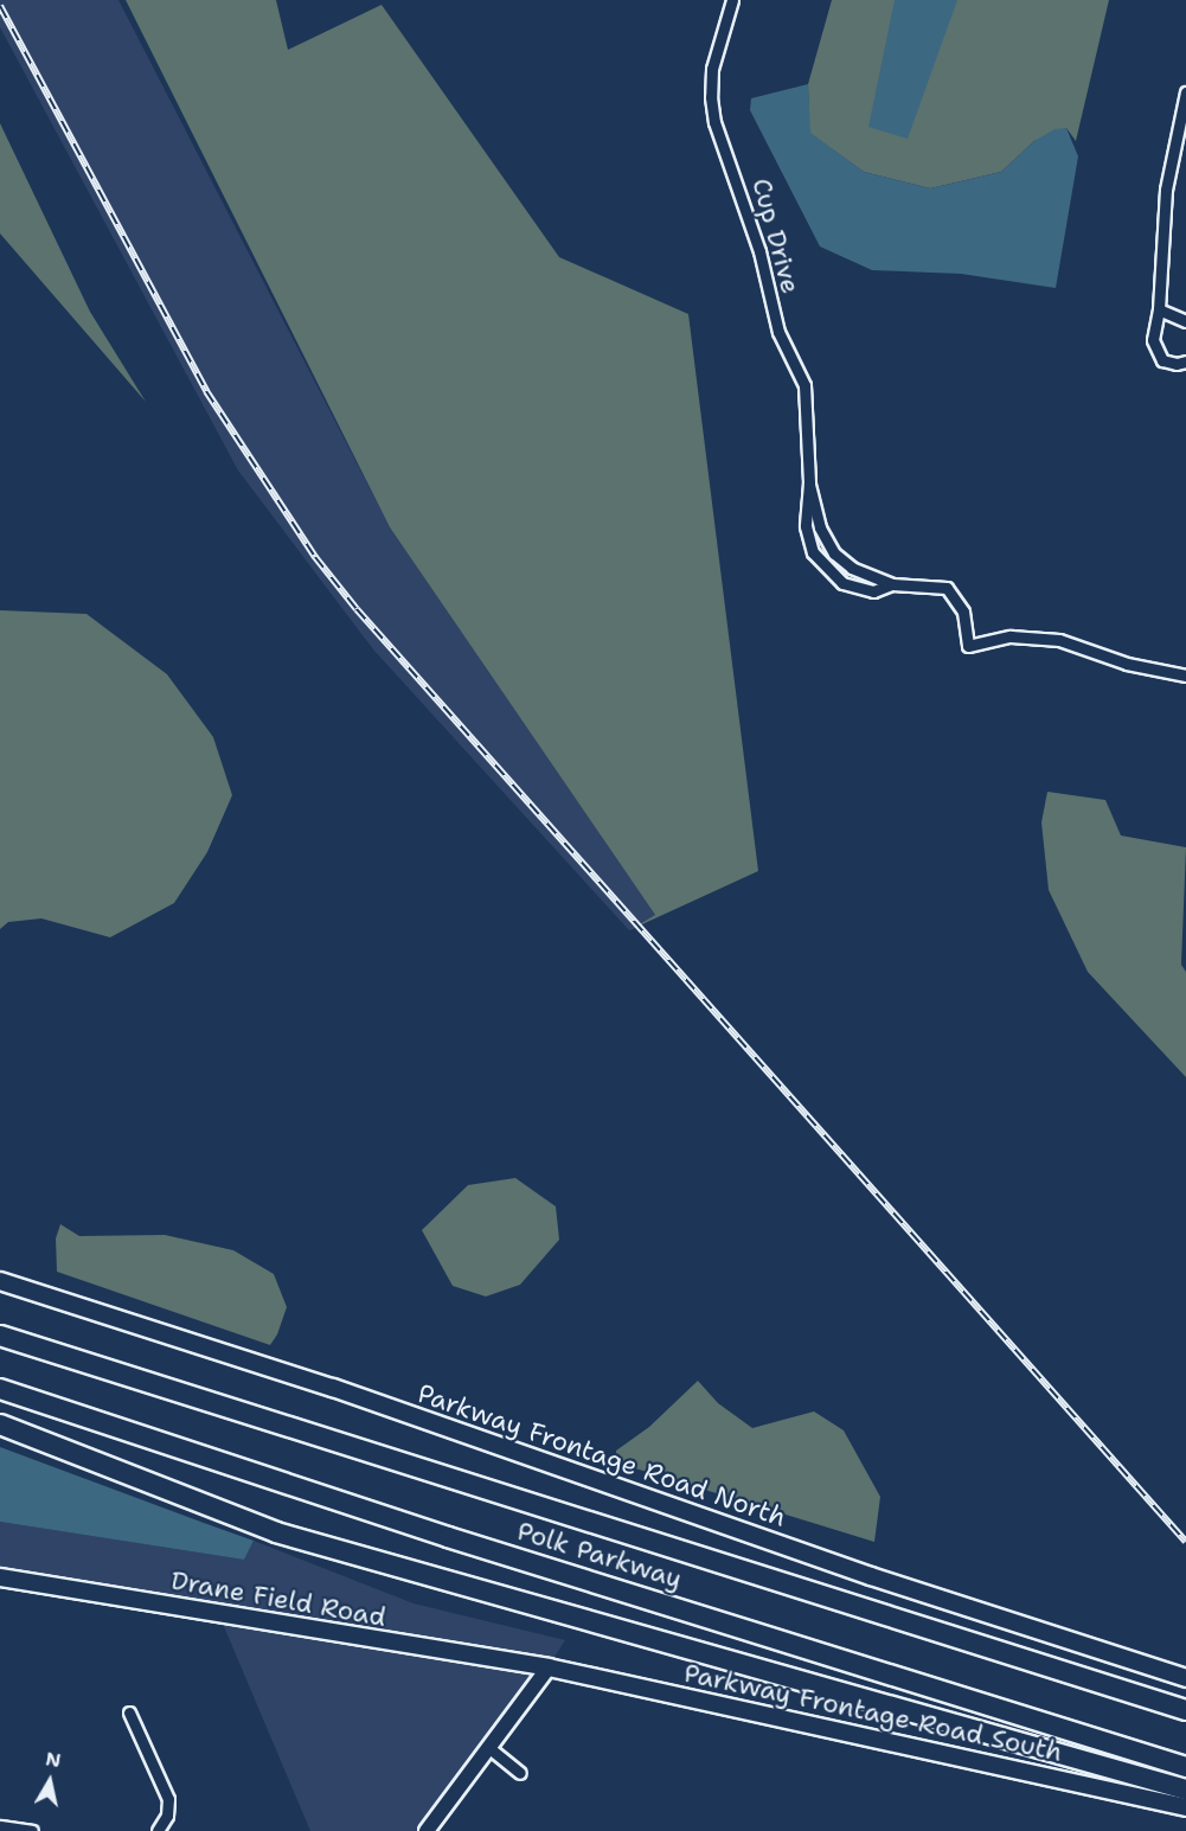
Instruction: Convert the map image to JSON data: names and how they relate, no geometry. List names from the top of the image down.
{
  "streets": {
    "highway": ["Polk Parkway"],
    "main road": ["Parkway Frontage Road North", "Drane Field Road", "Parkway Frontage Road South"],
    "street": ["Cup Drive"]
  },
  "crossings": [
    ["Drane Field Road", "Parkway Frontage Road South"]
  ],
  "north": "top"
}
